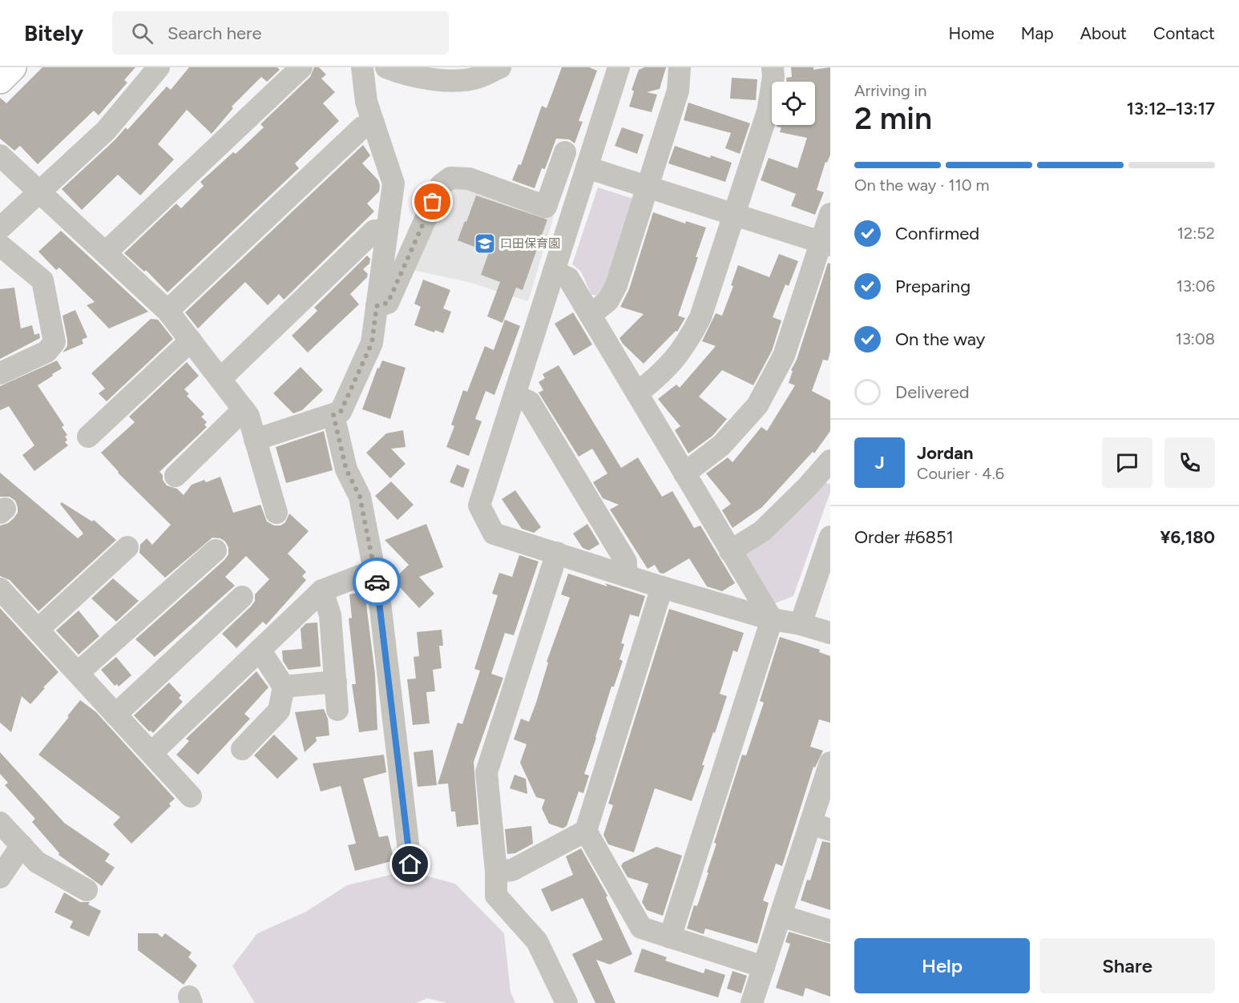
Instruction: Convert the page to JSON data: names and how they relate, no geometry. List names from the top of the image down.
{
  "places": {
    "school or university": ["口田保育園"]
  },
  "page": {
    "header": "Bitely",
    "search": "Search here",
    "nav": [
      "Home",
      "Map",
      "About",
      "Contact"
    ],
    "heading": ["2 min", "Arriving in", "13:12–13:17"],
    "panel": [
      "Jordan",
      "Courier · 4.6",
      "Order #6851",
      "¥6,180"
    ],
    "bar": "On the way · 110 m",
    "list": [
      ["Confirmed", "12:52"],
      ["Preparing", "13:06"],
      ["On the way", "13:08"],
      "Delivered"
    ],
    "round": "J",
    "buttons": ["Help", "Share"]
  }
}
